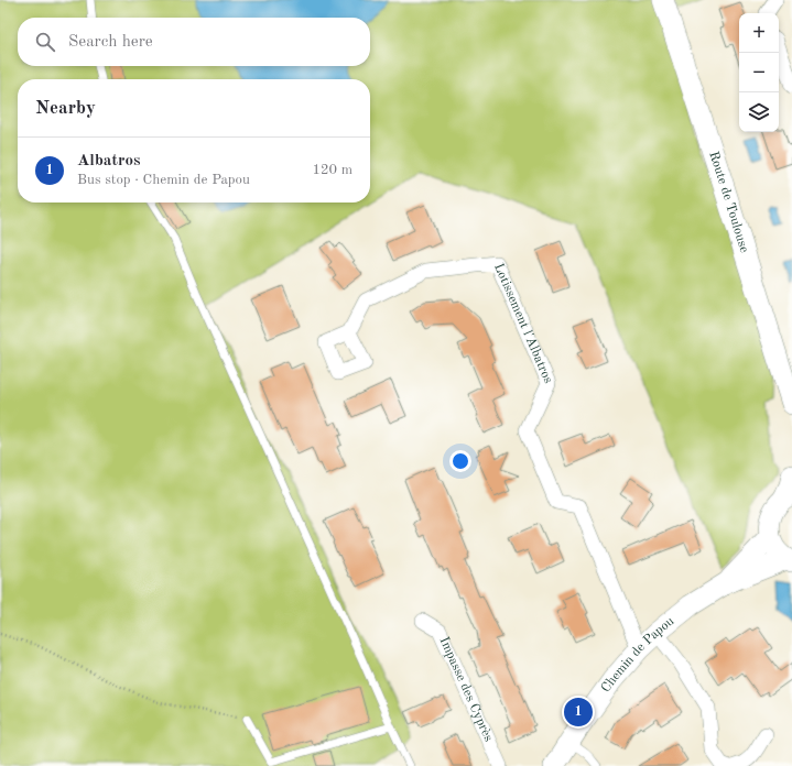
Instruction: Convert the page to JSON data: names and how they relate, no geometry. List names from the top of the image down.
{
  "streets": {
    "main road": ["Route de Toulouse", "Chemin de Papou"],
    "street": ["Lotissement l'Albatros", "Impasse des Cyprès"]
  },
  "crossings": [
    ["Lotissement l'Albatros", "Chemin de Papou"]
  ],
  "page": {
    "map_buttons": ["+", "−"],
    "search": "Search here",
    "heading": "Nearby",
    "list": [
      {
        "mark": "1",
        "name": "Albatros",
        "note": "Bus stop · Chemin de Papou",
        "value": "120 m"
      }
    ],
    "pins": "1"
  }
}
